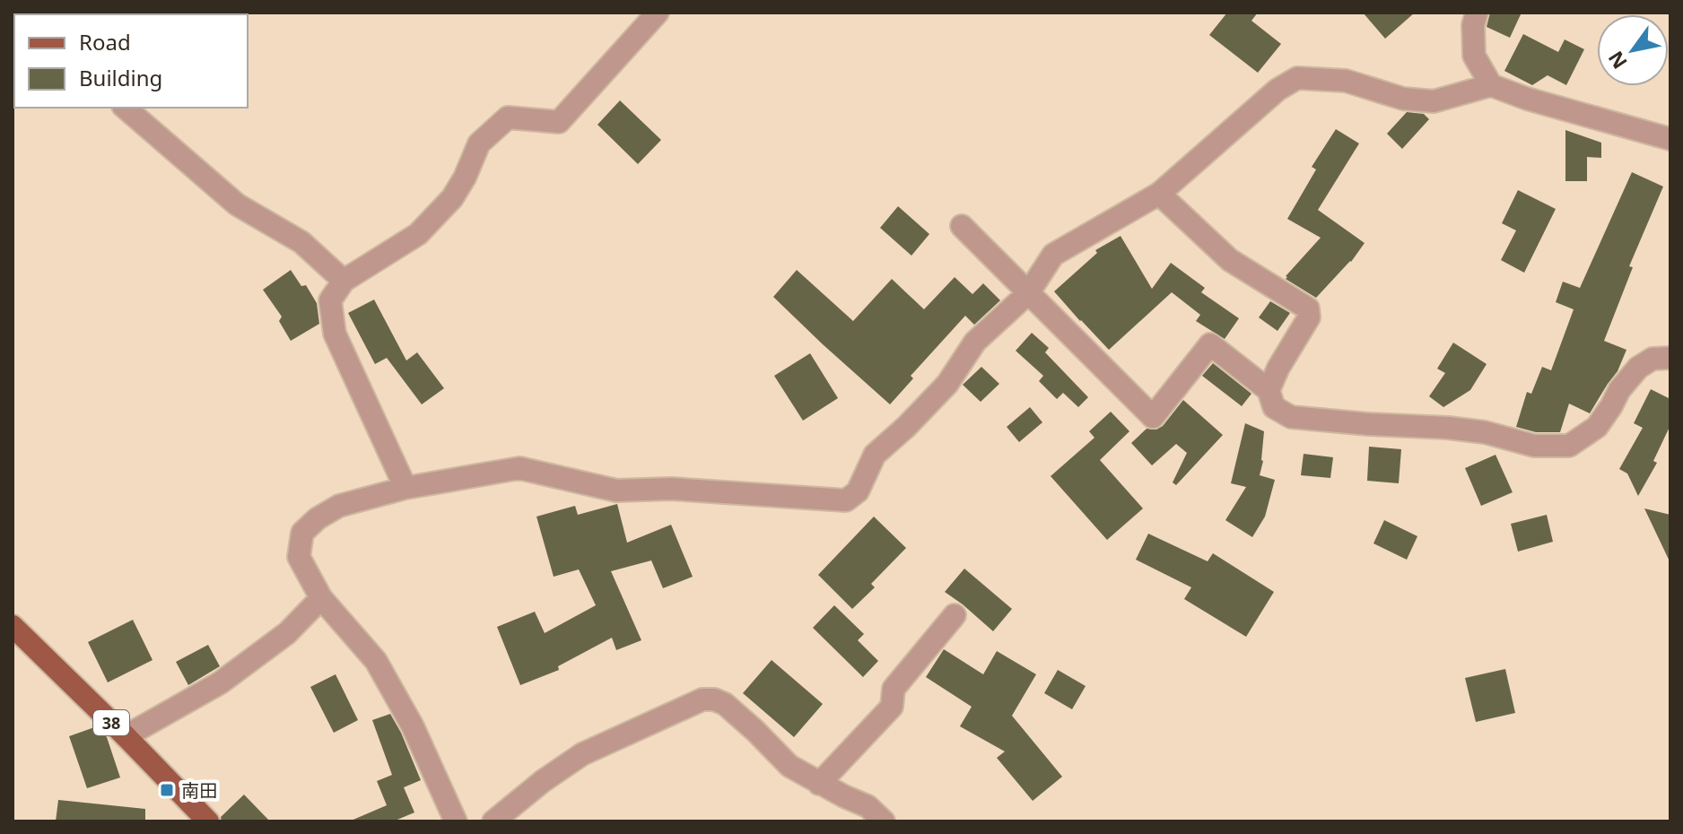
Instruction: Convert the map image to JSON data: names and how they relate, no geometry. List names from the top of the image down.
{
  "streets": {
    "main road": ["38"]
  },
  "places": {
    "transit": ["南田"]
  },
  "legend": ["Road", "Building"],
  "north": "bottom left"
}
